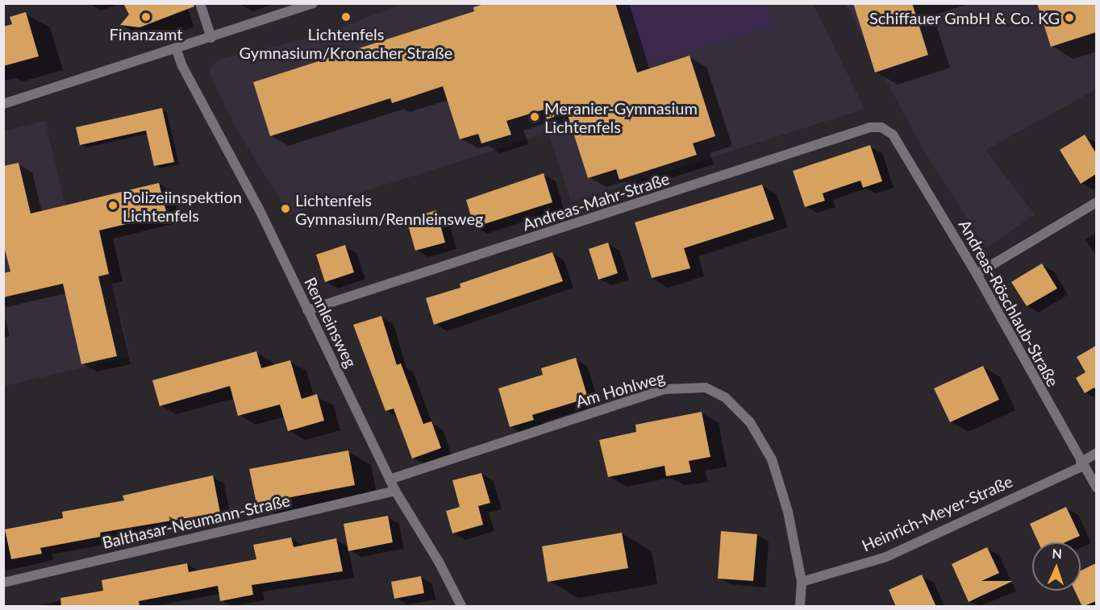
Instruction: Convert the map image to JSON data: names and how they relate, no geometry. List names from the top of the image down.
{
  "streets": {
    "street": [
      "Andreas-Mahr-Straße",
      "Andreas-Röschlaub-Straße",
      "Rennleinsweg",
      "Am Hohlweg",
      "Heinrich-Meyer-Straße",
      "Balthasar-Neumann-Straße"
    ]
  },
  "crossings": [
    ["Andreas-Mahr-Straße", "Andreas-Röschlaub-Straße"],
    ["Andreas-Mahr-Straße", "Rennleinsweg"],
    ["Andreas-Röschlaub-Straße", "Heinrich-Meyer-Straße"],
    ["Rennleinsweg", "Am Hohlweg"],
    ["Rennleinsweg", "Balthasar-Neumann-Straße"],
    ["Am Hohlweg", "Heinrich-Meyer-Straße"]
  ],
  "places": [
    "Finanzamt",
    "Lichtenfels Gymnasium/Kronacher Straße",
    "Schiffauer GmbH & Co. KG",
    "Meranier-Gymnasium Lichtenfels",
    "Polizeiinspektion Lichtenfels",
    "Lichtenfels Gymnasium/Rennleinsweg"
  ],
  "north": "top"
}
